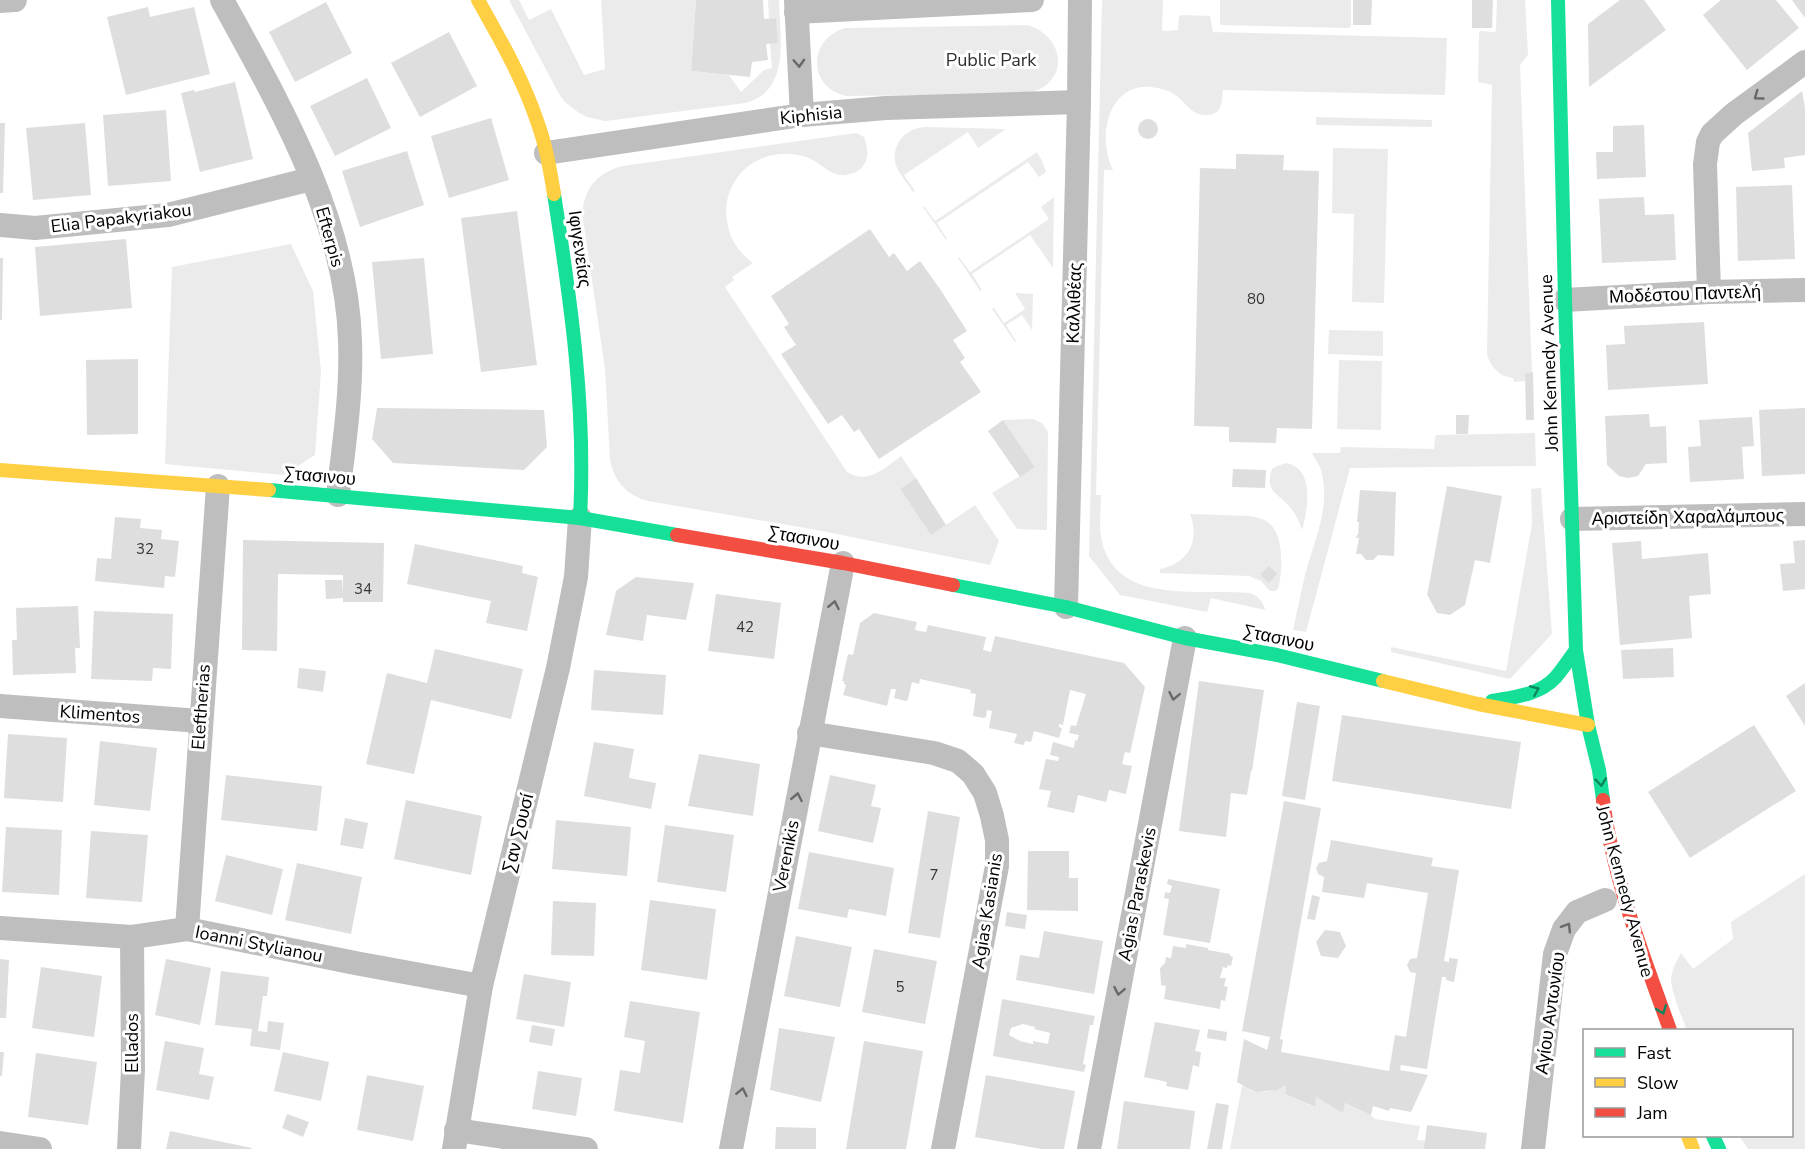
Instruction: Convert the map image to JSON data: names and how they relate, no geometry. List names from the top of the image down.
{
  "streets": {
    "street": [
      "Kiphisia",
      "Elia Papakyriakou",
      "Efterpis",
      "Ιφιγενείας",
      "Μοδέστου Παντελή",
      "Καλλιθέας",
      "John Kennedy Avenue",
      "Στασινου",
      "Αριστείδη Χαραλάμπους",
      "Eleftherias",
      "Klimentos",
      "Σαν Σουσί",
      "Verenikis",
      "Agias Paraskevis",
      "Agias Kasianis",
      "Ioanni Stylianou",
      "Αγίου Αντωνίου",
      "Ellados"
    ]
  },
  "crossings": [
    ["Kiphisia", "Ιφιγενείας"],
    ["Kiphisia", "Καλλιθέας"],
    ["Elia Papakyriakou", "Efterpis"],
    ["Efterpis", "Στασινου"],
    ["Ιφιγενείας", "Στασινου"],
    ["Ιφιγενείας", "Σαν Σουσί"],
    ["Μοδέστου Παντελή", "John Kennedy Avenue"],
    ["Καλλιθέας", "Στασινου"],
    ["John Kennedy Avenue", "Στασινου"],
    ["John Kennedy Avenue", "Αριστείδη Χαραλάμπους"],
    ["Στασινου", "Eleftherias"],
    ["Στασινου", "Σαν Σουσί"],
    ["Στασινου", "Verenikis"],
    ["Στασινου", "Agias Paraskevis"],
    ["Eleftherias", "Klimentos"],
    ["Eleftherias", "Ioanni Stylianou"],
    ["Σαν Σουσί", "Ioanni Stylianou"],
    ["Verenikis", "Agias Kasianis"],
    ["Ioanni Stylianou", "Ellados"]
  ],
  "one_way": ["Verenikis", "Agias Paraskevis", "Αγίου Αντωνίου"],
  "parks": ["Public Park"],
  "house_numbers": [
    "80",
    "32",
    "34",
    "42",
    "7",
    "5"
  ],
  "legend": ["Fast", "Slow", "Jam"]
}
